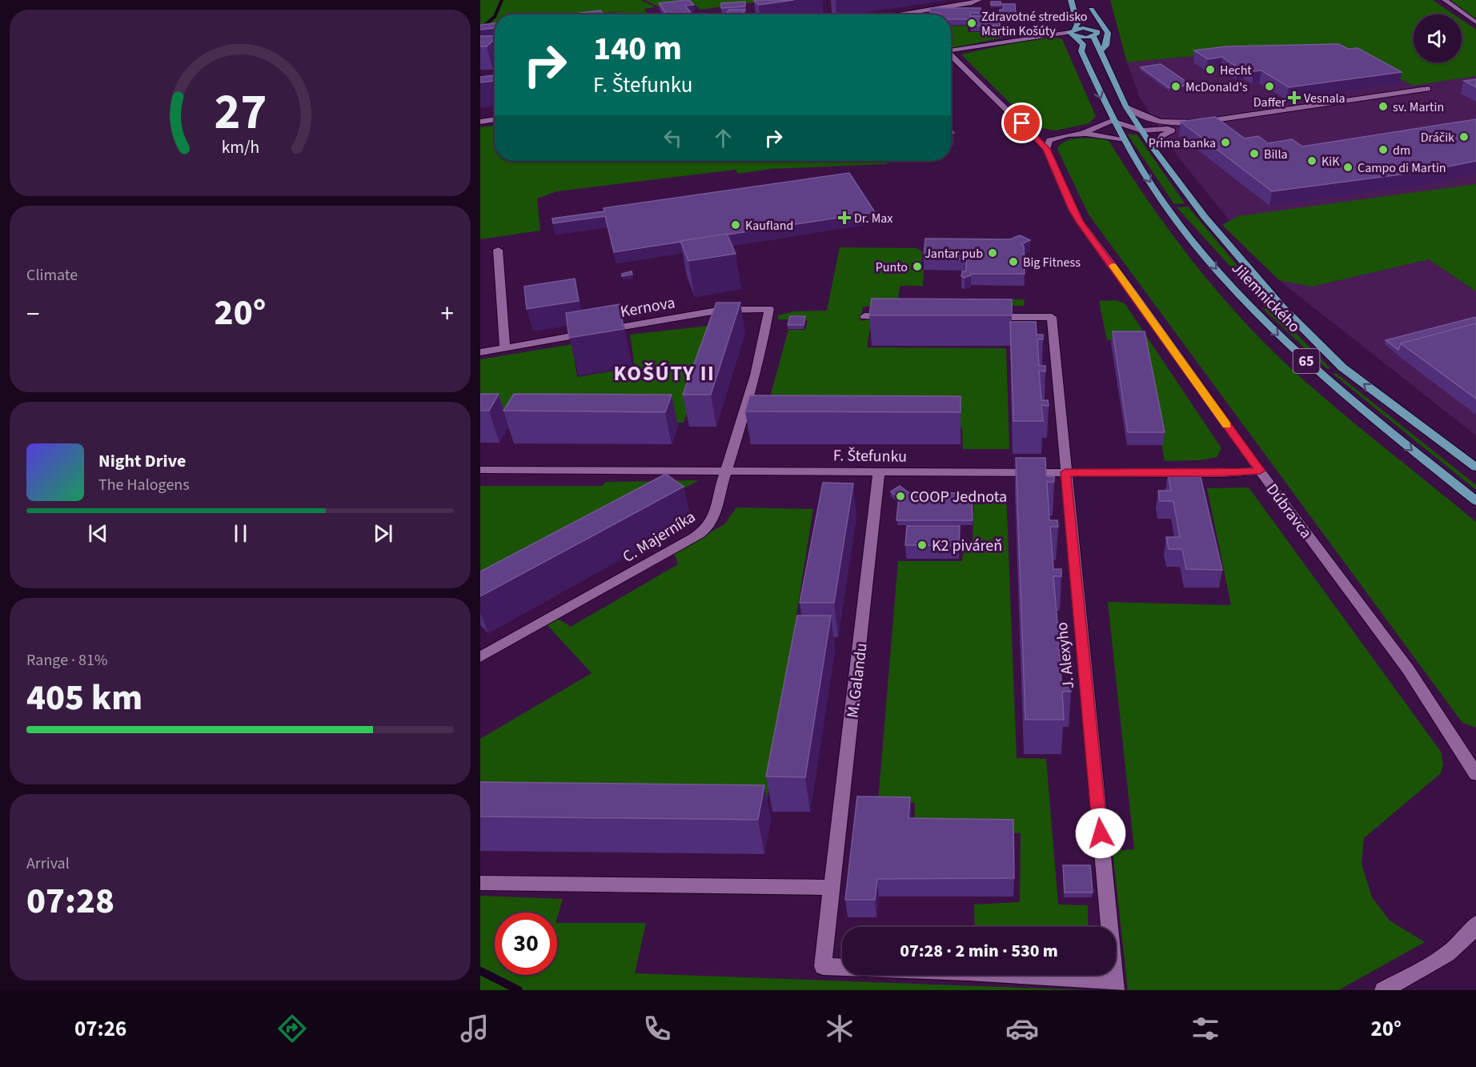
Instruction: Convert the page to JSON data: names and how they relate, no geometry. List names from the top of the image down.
{
  "streets": {
    "main road": ["Jilemnického", "65"],
    "street": [
      "Kernova",
      "F. Štefunku",
      "Dúbravca",
      "C. Majerníka",
      "J. Alexyho",
      "M. Galandu"
    ]
  },
  "crossings": [
    ["Kernova", "C. Majerníka"],
    ["F. Štefunku", "Dúbravca"],
    ["F. Štefunku", "C. Majerníka"],
    ["F. Štefunku", "J. Alexyho"],
    ["F. Štefunku", "M. Galandu"],
    ["J. Alexyho", "M. Galandu"]
  ],
  "districts": ["KOŠÚTY II"],
  "places": {
    "other": [
      "Zdravotné stredisko Martin Košúty",
      "Hecht",
      "McDonald's",
      "Daffer",
      "sv. Martin",
      "Dráčik",
      "Prima banka",
      "dm",
      "Billa",
      "KiK",
      "Campo di Martin",
      "Kaufland",
      "Jantar pub",
      "Big Fitness",
      "Punto",
      "COOP Jednota",
      "K2 piváreň"
    ],
    "health": ["Vesnala", "Dr. Max"]
  },
  "page": {
    "turn": ["140 m", "F. Štefunku"],
    "tile": [
      "Climate",
      ["Range · 81%", "405 km"],
      ["Arrival", "07:28"]
    ],
    "heat": ["−", "20°", "+"],
    "song": ["Night Drive", "The Halogens"],
    "limit": "30",
    "trip": "07:28 · 2 min · 530 m",
    "tabs": ["07:26", "20°"],
    "gauge": ["27", "km/h"]
  }
}
